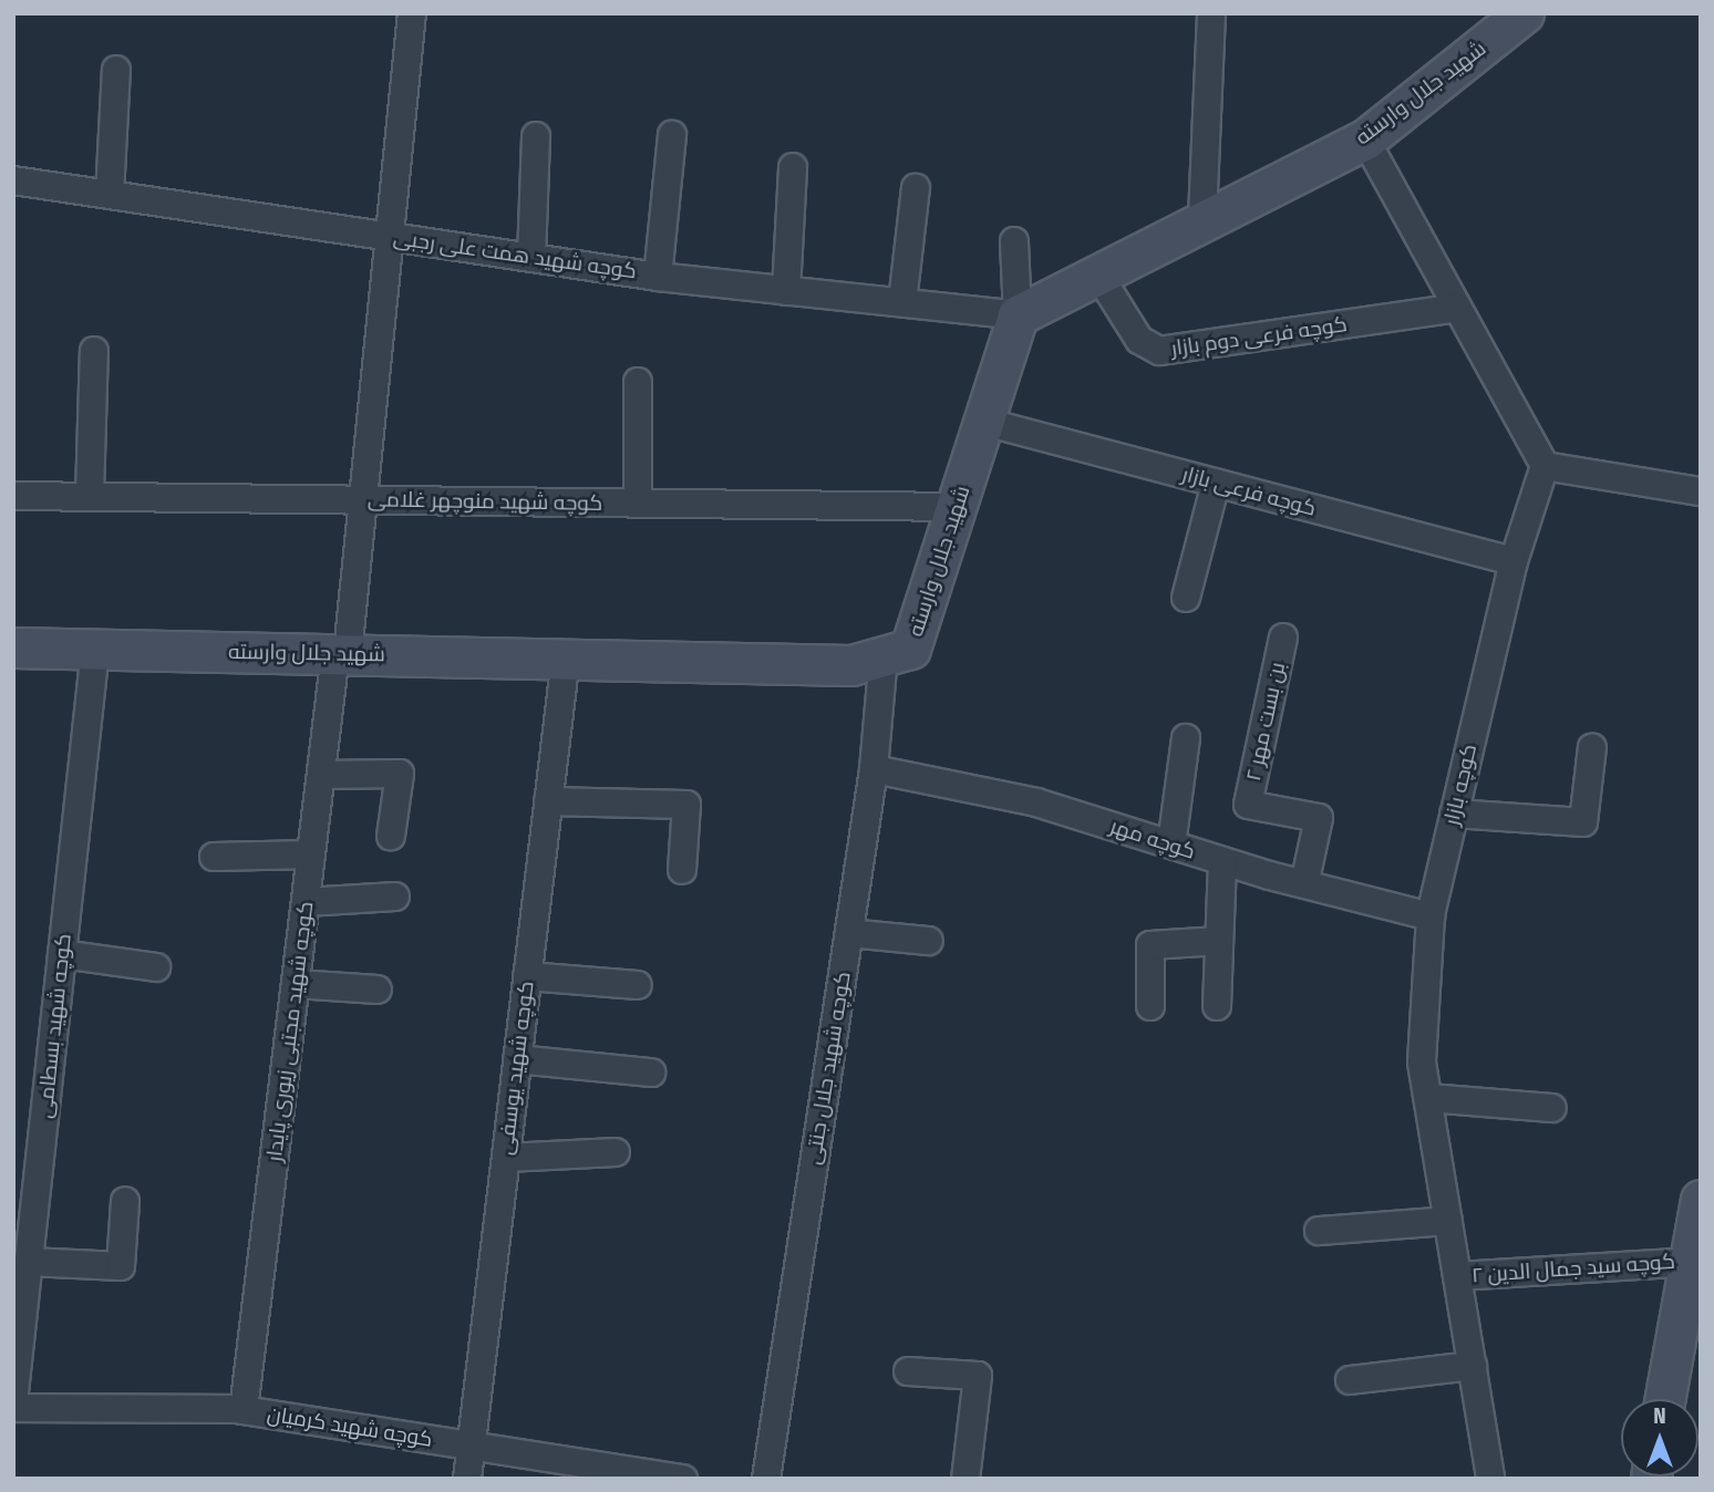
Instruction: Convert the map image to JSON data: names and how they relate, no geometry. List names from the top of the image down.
{
  "streets": {
    "street": [
      "شهید جلال وارسته",
      "کوچه شهید همت علی رجبی",
      "کوچه فرعی دوم بازار",
      "کوچه فرعی بازار",
      "کوچه شهید منوچهر غلامی",
      "بن بست مهر ۲",
      "کوچه بازار",
      "کوچه مهر",
      "کوچه شهید بسطامی",
      "کوچه شهید مجتبی زیوری پایدار",
      "کوچه شهید یوسفی",
      "کوچه شهید جلال جنتی",
      "کوچه سید جمال الدین ۲",
      "کوچه شهید کرمیان"
    ]
  },
  "crossings": [
    ["شهید جلال وارسته", "کوچه شهید همت علی رجبی"],
    ["شهید جلال وارسته", "کوچه فرعی دوم بازار"],
    ["شهید جلال وارسته", "کوچه فرعی بازار"],
    ["شهید جلال وارسته", "کوچه شهید منوچهر غلامی"],
    ["شهید جلال وارسته", "کوچه شهید بسطامی"],
    ["شهید جلال وارسته", "کوچه شهید مجتبی زیوری پایدار"],
    ["شهید جلال وارسته", "کوچه شهید یوسفی"],
    ["شهید جلال وارسته", "کوچه شهید جلال جنتی"],
    ["کوچه شهید همت علی رجبی", "کوچه شهید مجتبی زیوری پایدار"],
    ["کوچه فرعی بازار", "کوچه بازار"],
    ["کوچه شهید منوچهر غلامی", "کوچه شهید مجتبی زیوری پایدار"],
    ["بن بست مهر ۲", "کوچه مهر"],
    ["کوچه بازار", "کوچه مهر"],
    ["کوچه بازار", "کوچه سید جمال الدین ۲"],
    ["کوچه مهر", "کوچه شهید جلال جنتی"],
    ["کوچه شهید بسطامی", "کوچه شهید کرمیان"],
    ["کوچه شهید مجتبی زیوری پایدار", "کوچه شهید کرمیان"],
    ["کوچه شهید یوسفی", "کوچه شهید کرمیان"]
  ],
  "north": "top"
}
